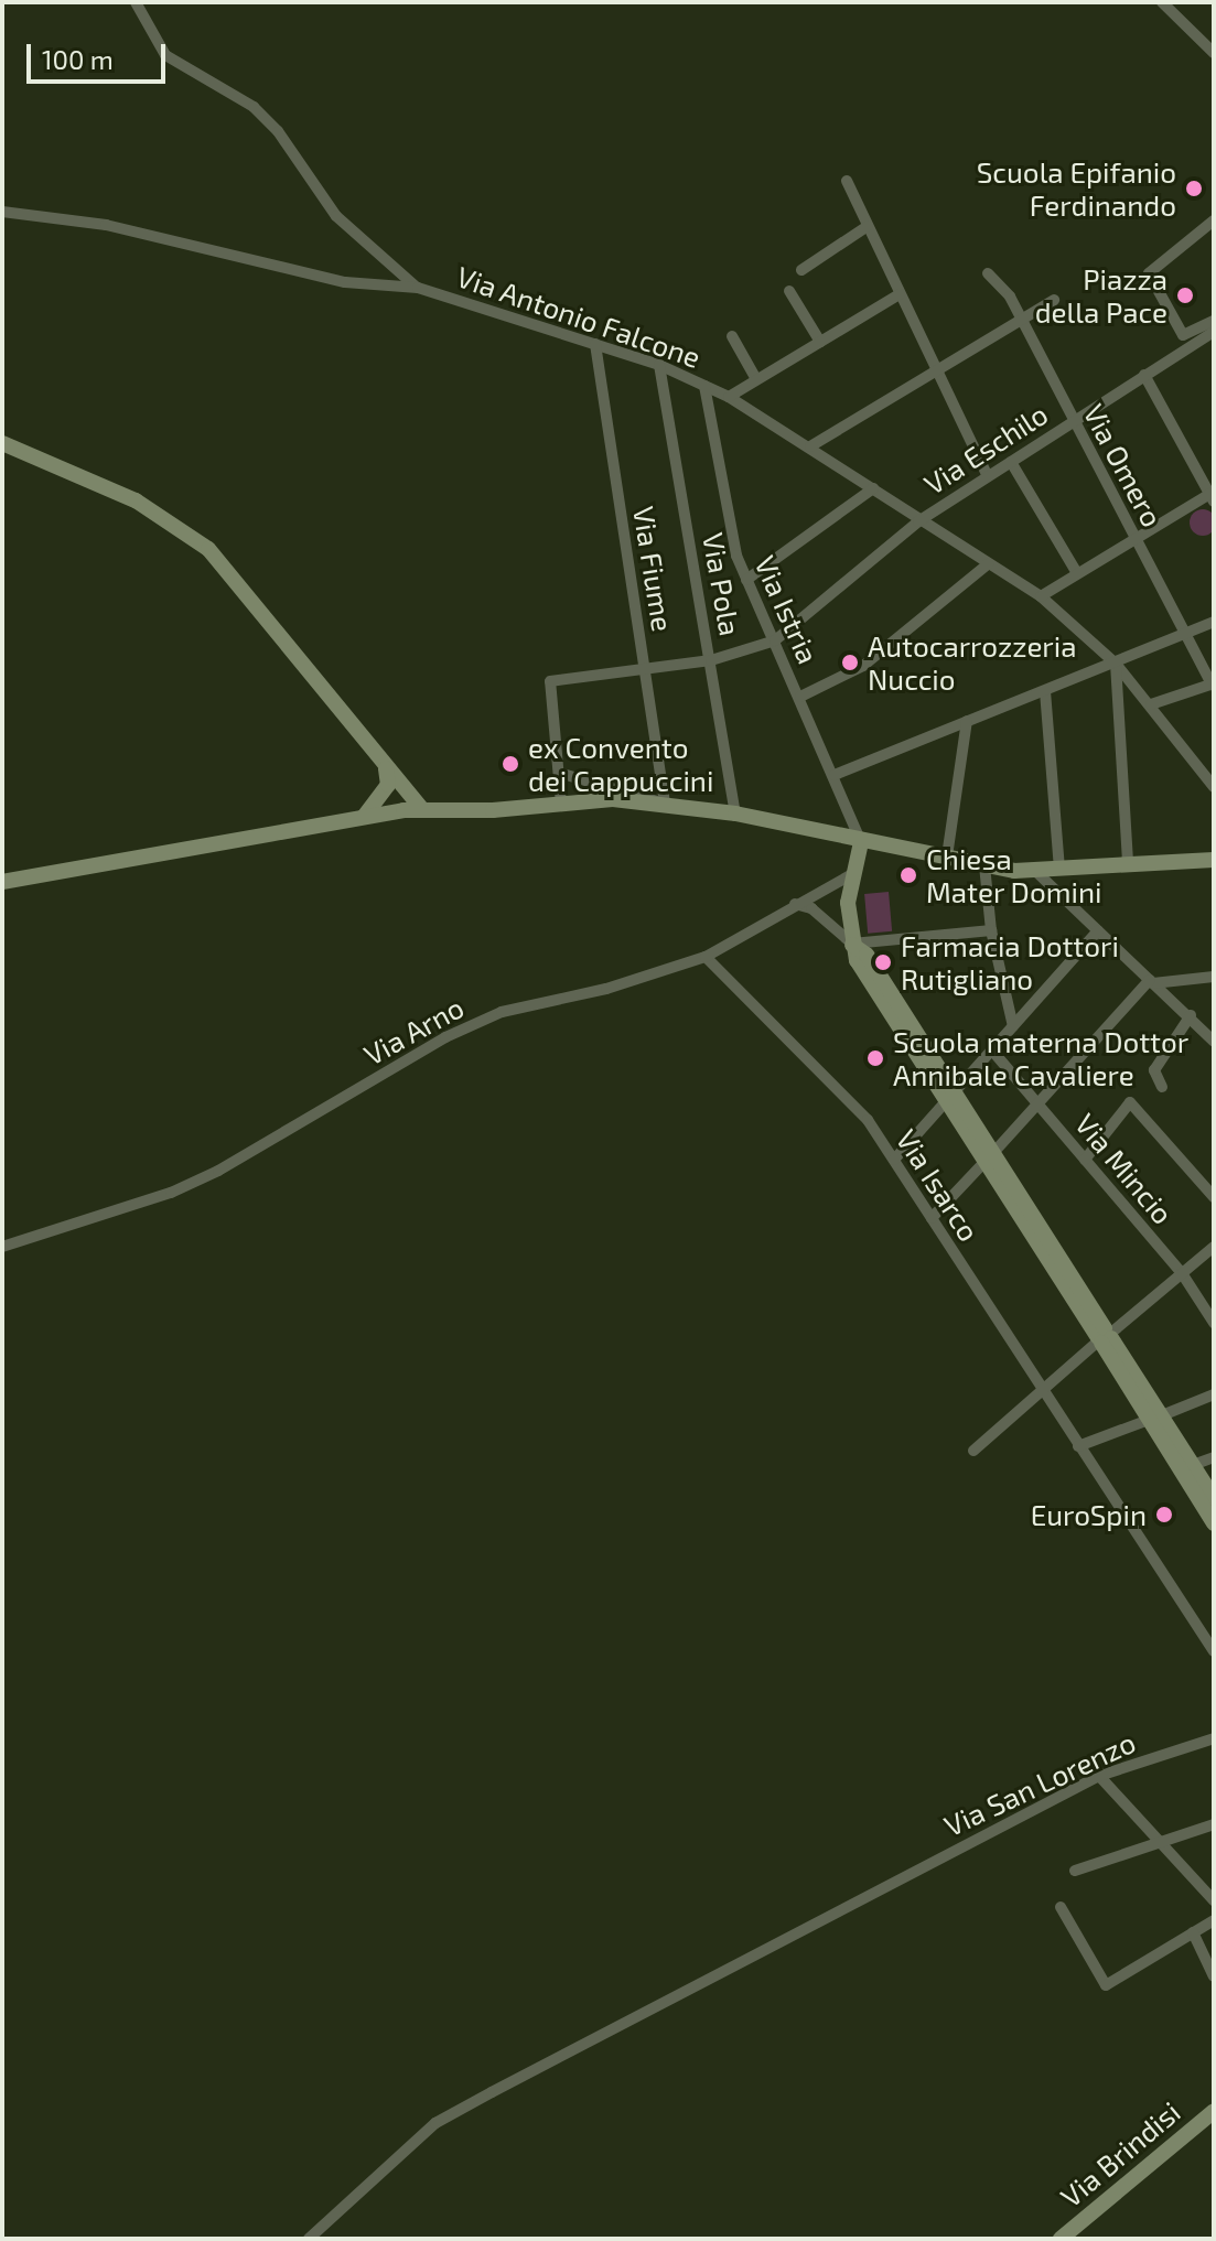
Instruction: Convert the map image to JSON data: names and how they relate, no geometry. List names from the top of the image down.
{
  "streets": {
    "street": [
      "Via Antonio Falcone",
      "Via Eschilo",
      "Via Omero",
      "Via Fiume",
      "Via Pola",
      "Via Istria",
      "Via Arno",
      "Via Mincio",
      "Via Isarco",
      "Via San Lorenzo",
      "Via Brindisi"
    ]
  },
  "crossings": [
    ["Via Antonio Falcone", "Via Eschilo"],
    ["Via Antonio Falcone", "Via Fiume"],
    ["Via Antonio Falcone", "Via Pola"],
    ["Via Antonio Falcone", "Via Istria"],
    ["Via Eschilo", "Via Omero"],
    ["Via Eschilo", "Via Istria"],
    ["Via Arno", "Via Isarco"]
  ],
  "places": [
    "Scuola Epifanio Ferdinando",
    "Piazza della Pace",
    "Autocarrozzeria Nuccio",
    "ex Convento dei Cappuccini",
    "Chiesa Mater Domini",
    "Farmacia Dottori Rutigliano",
    "Scuola materna Dottor Annibale Cavaliere",
    "EuroSpin"
  ],
  "scale_bar": "100 m"
}
